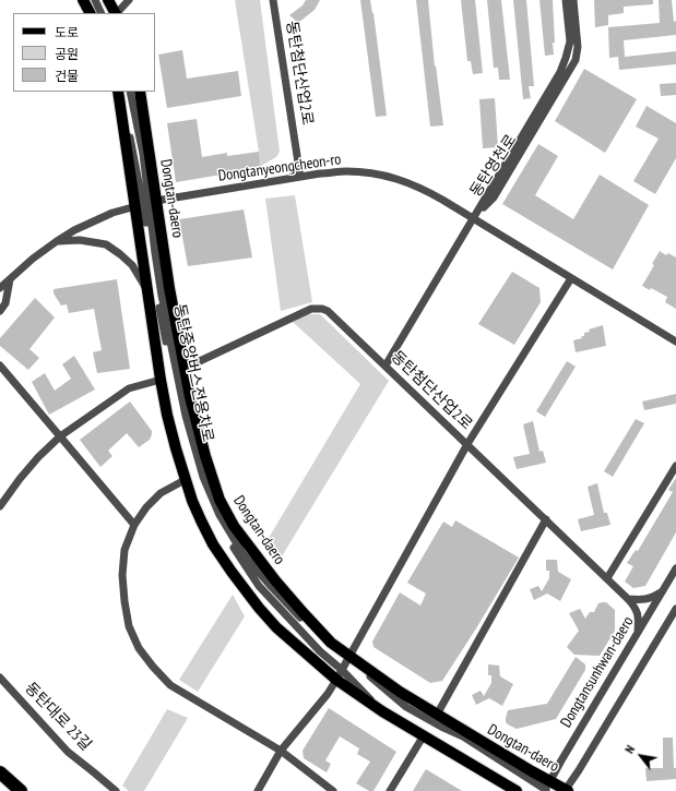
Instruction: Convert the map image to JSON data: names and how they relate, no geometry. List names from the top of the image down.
{
  "streets": {
    "main road": ["Dongtan-daero"],
    "street": [
      "동탄첨단산업2로",
      "동탄영천로",
      "Dongtanyeongcheon-ro",
      "동탄중앙버스전용차로",
      "Dongtansunhwan-daero",
      "동탄대로 23길"
    ]
  },
  "crossings": [
    ["동탄첨단산업2로", "Dongtanyeongcheon-ro"],
    ["동탄첨단산업2로", "Dongtan-daero"],
    ["동탄첨단산업2로", "Dongtansunhwan-daero"],
    ["동탄영천로", "Dongtanyeongcheon-ro"],
    ["Dongtanyeongcheon-ro", "Dongtan-daero"],
    ["Dongtanyeongcheon-ro", "동탄중앙버스전용차로"],
    ["Dongtan-daero", "동탄중앙버스전용차로"],
    ["Dongtan-daero", "Dongtansunhwan-daero"],
    ["동탄중앙버스전용차로", "Dongtansunhwan-daero"]
  ],
  "legend": ["도로", "공원", "건물"],
  "north": "top left"
}
